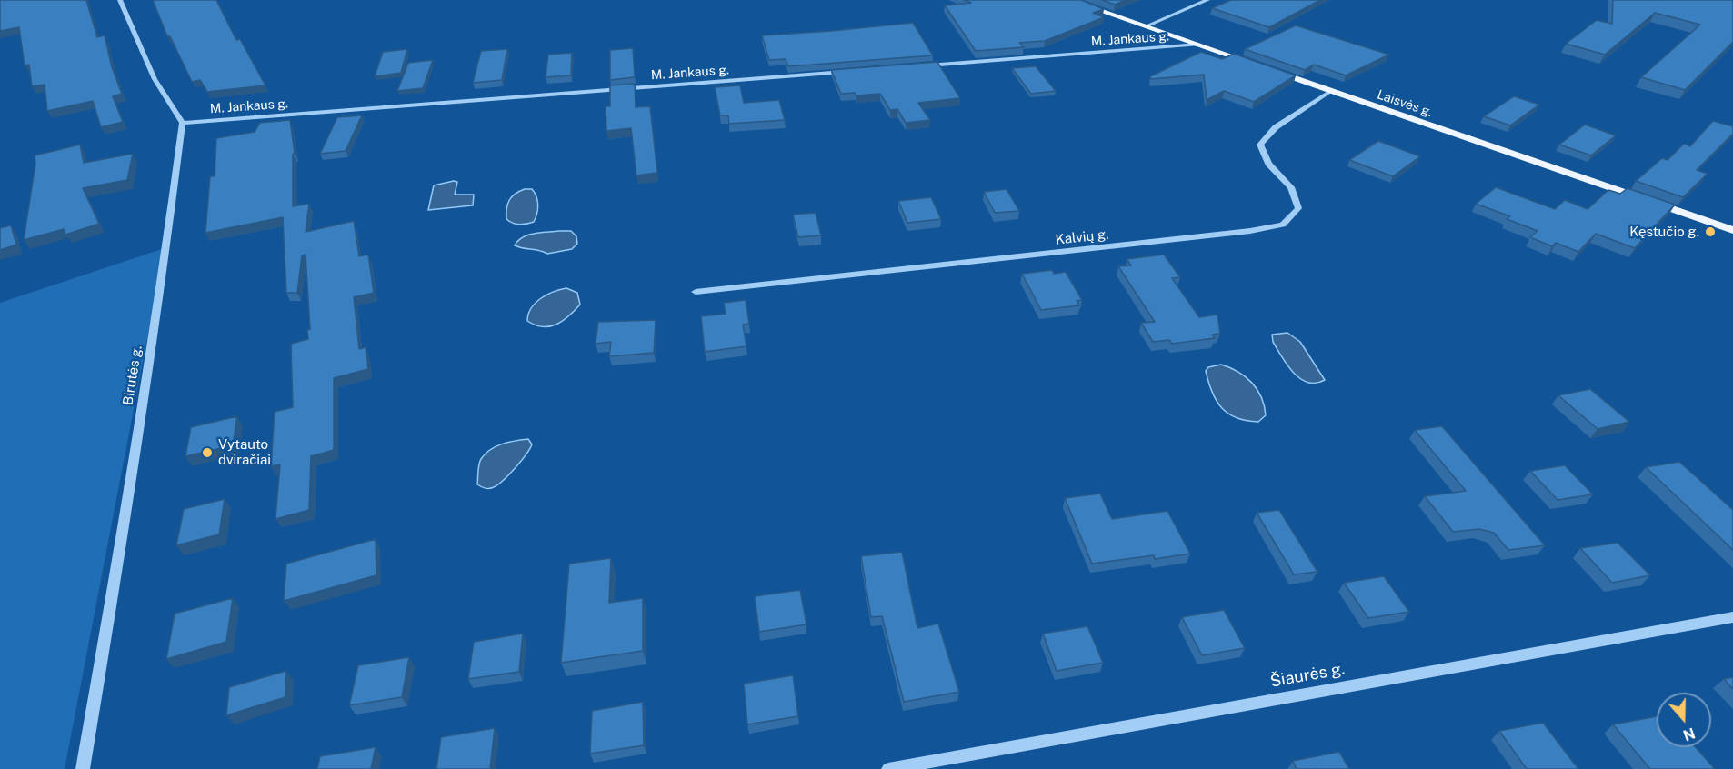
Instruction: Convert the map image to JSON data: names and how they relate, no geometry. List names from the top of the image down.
{
  "streets": {
    "main road": ["Laisvės g."],
    "street": [
      "M. Jankaus g.",
      "Kalvių g.",
      "Birutės g.",
      "Šiaurės g."
    ]
  },
  "crossings": [
    ["M. Jankaus g.", "Birutės g."],
    ["Laisvės g.", "Kalvių g."]
  ],
  "places": ["Kęstučio g.", "Vytauto dviračiai"],
  "north": "bottom"
}
